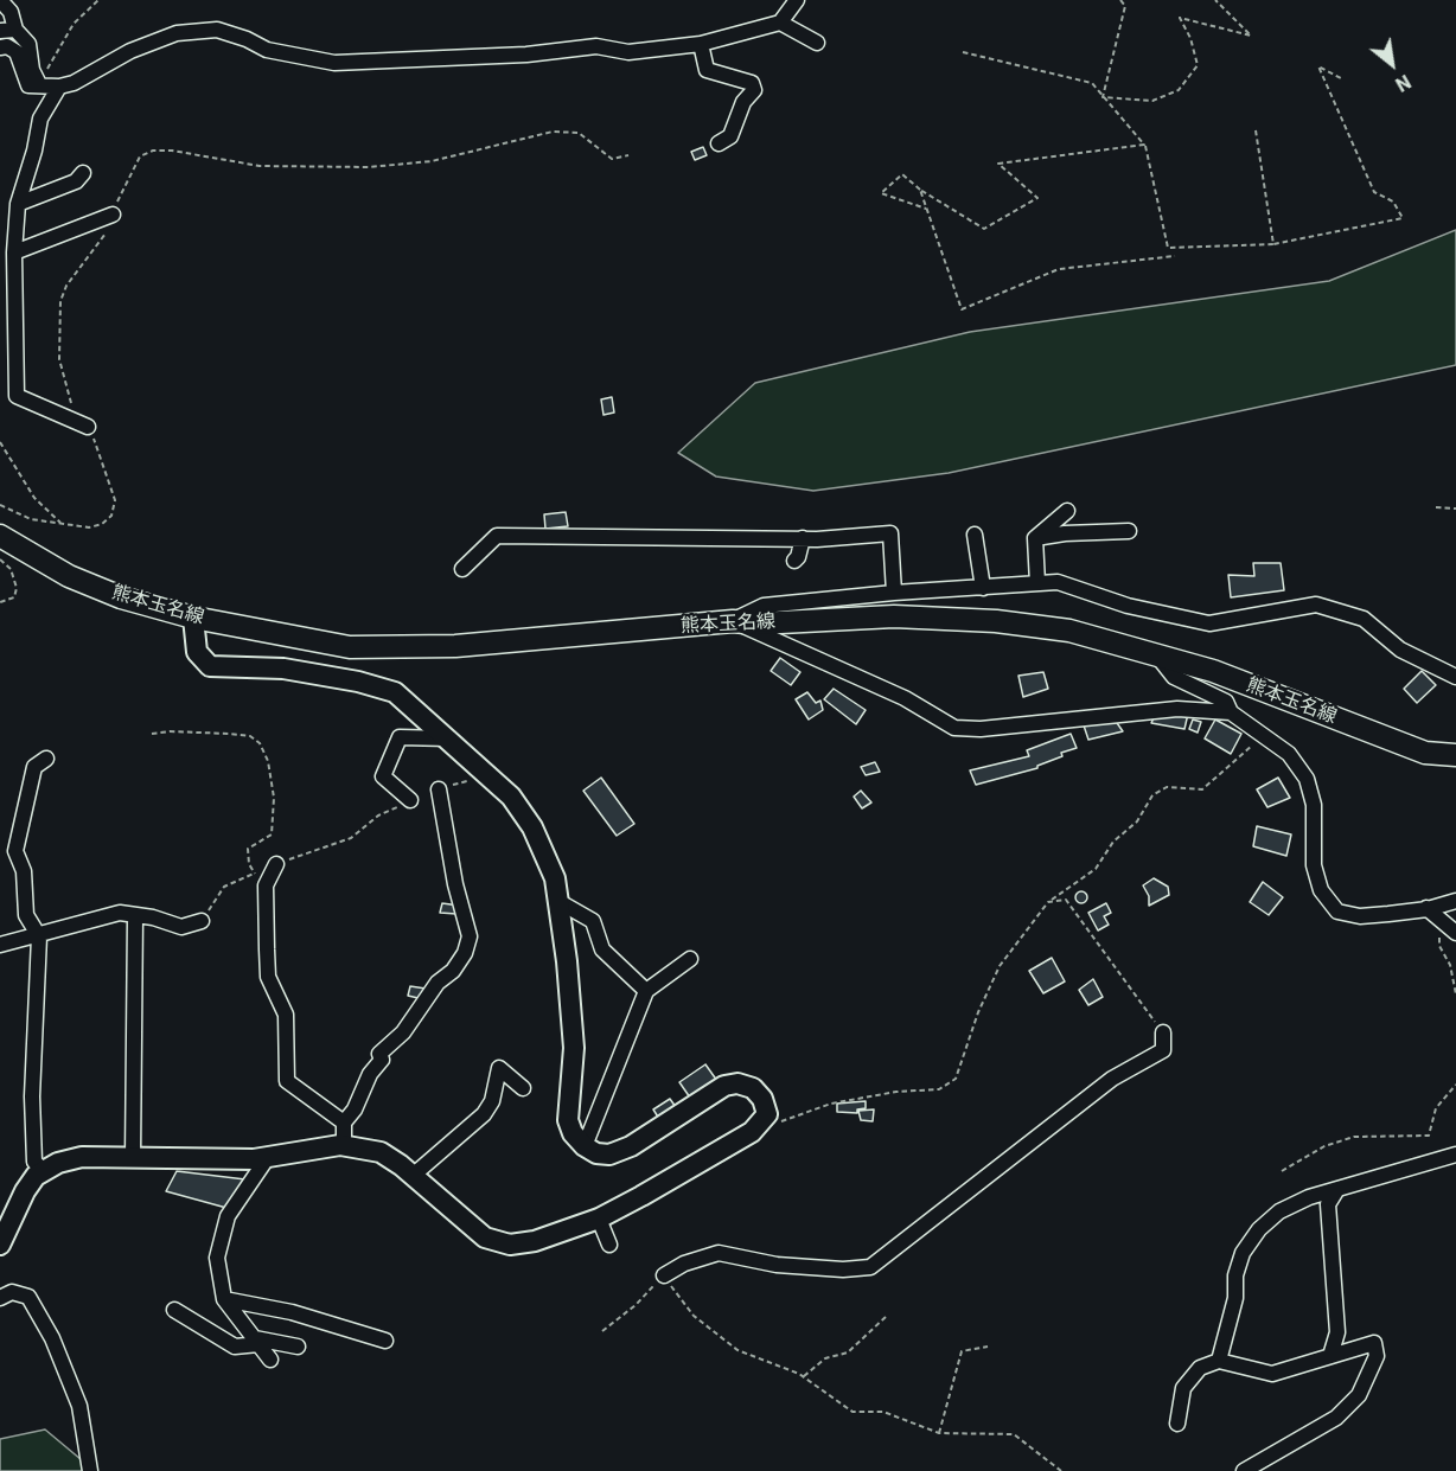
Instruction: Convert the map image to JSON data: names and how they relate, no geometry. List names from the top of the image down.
{
  "streets": {
    "main road": ["熊本玉名線"]
  },
  "north": "bottom right"
}
